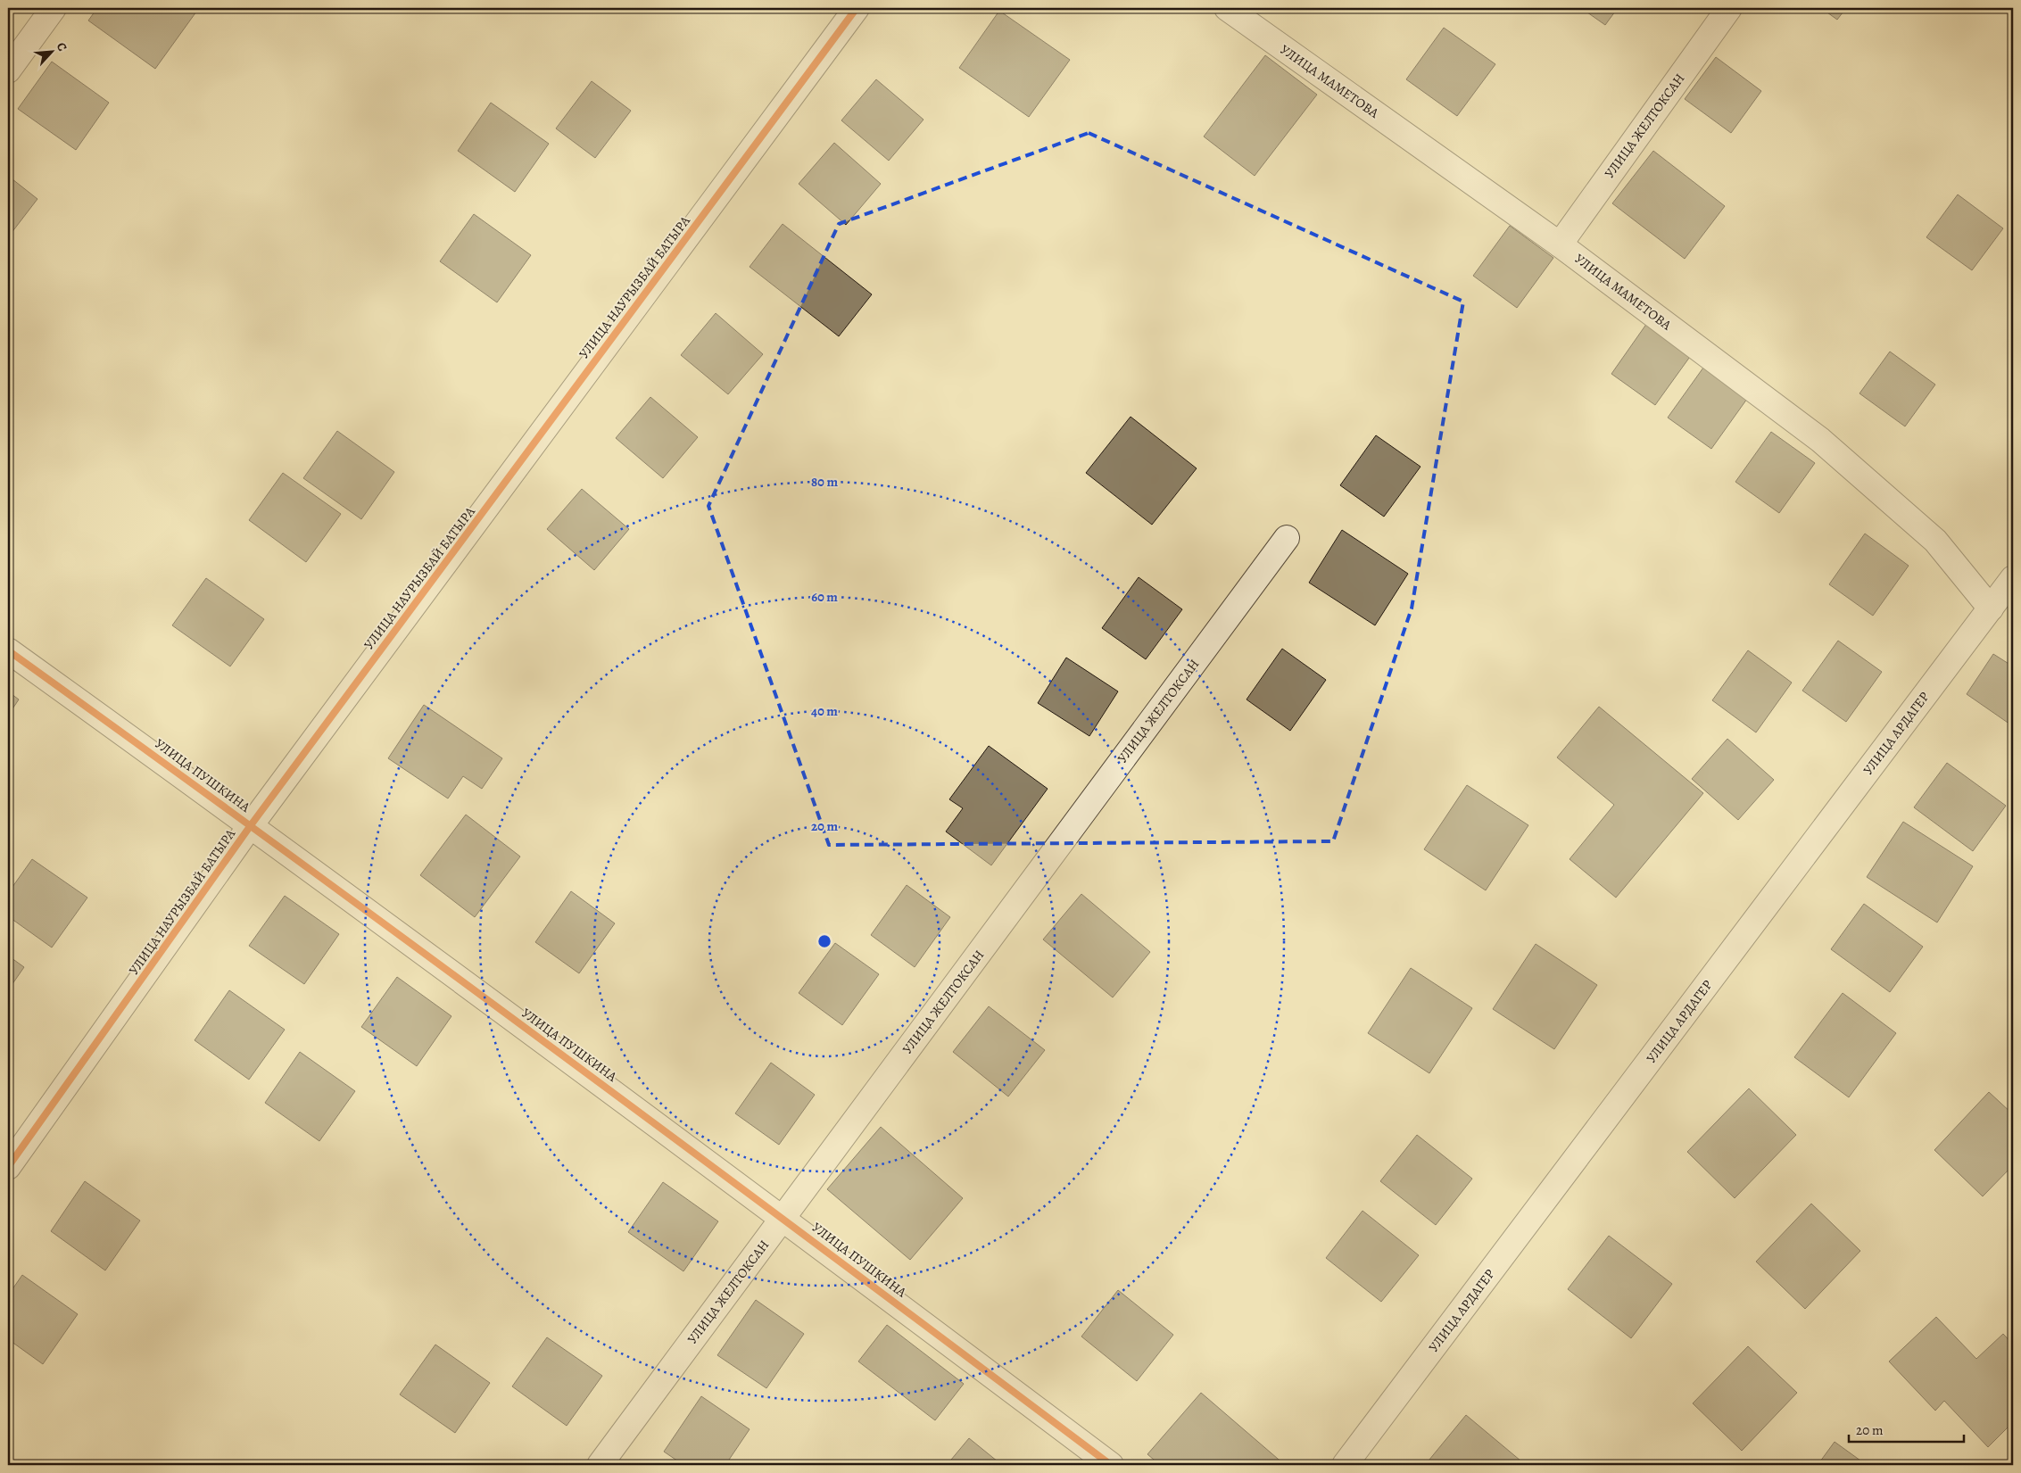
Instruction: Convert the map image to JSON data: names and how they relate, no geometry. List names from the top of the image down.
{
  "streets": {
    "street": [
      "УЛИЦА МАМЕТОВА",
      "УЛИЦА ЖЕЛТОКСАН",
      "УЛИЦА НАУРЫЗБАЙ БАТЫРА",
      "УЛИЦА АРДАГЕР",
      "УЛИЦА ПУШКИНА"
    ]
  },
  "crossings": [
    ["УЛИЦА МАМЕТОВА", "УЛИЦА ЖЕЛТОКСАН"],
    ["УЛИЦА МАМЕТОВА", "УЛИЦА АРДАГЕР"],
    ["УЛИЦА ЖЕЛТОКСАН", "УЛИЦА ПУШКИНА"],
    ["УЛИЦА НАУРЫЗБАЙ БАТЫРА", "УЛИЦА ПУШКИНА"]
  ],
  "scale_bar": "20 m",
  "north": "top right",
  "rings": [
    "80 m",
    "60 m",
    "40 m",
    "20 m"
  ]
}
